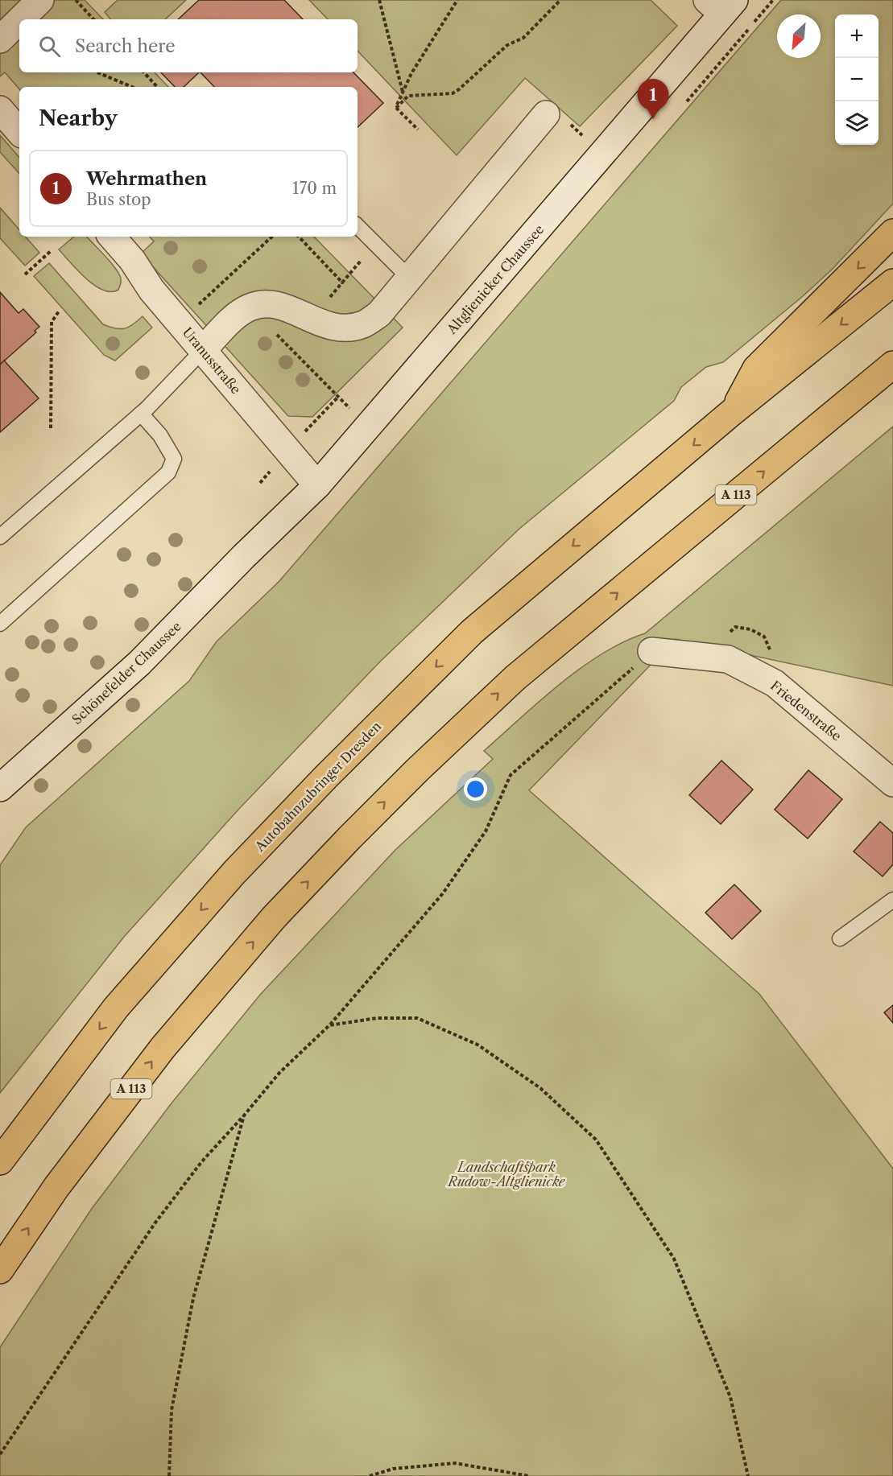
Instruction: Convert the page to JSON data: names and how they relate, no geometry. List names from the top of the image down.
{
  "streets": {
    "highway": ["A 113", "Autobahnzubringer Dresden"],
    "street": [
      "Altglienicker Chaussee",
      "Uranusstraße",
      "Schönefelder Chaussee",
      "Friedenstraße"
    ]
  },
  "crossings": [
    ["Altglienicker Chaussee", "Uranusstraße"],
    ["Altglienicker Chaussee", "Schönefelder Chaussee"]
  ],
  "parks": ["Landschaftspark Rudow-Altglienicke"],
  "north": "bottom left",
  "page": {
    "map_buttons": ["+", "−"],
    "search": "Search here",
    "pins": "1",
    "heading": "Nearby",
    "list": [
      {
        "mark": "1",
        "name": "Wehrmathen",
        "note": "Bus stop",
        "value": "170 m"
      }
    ]
  }
}
